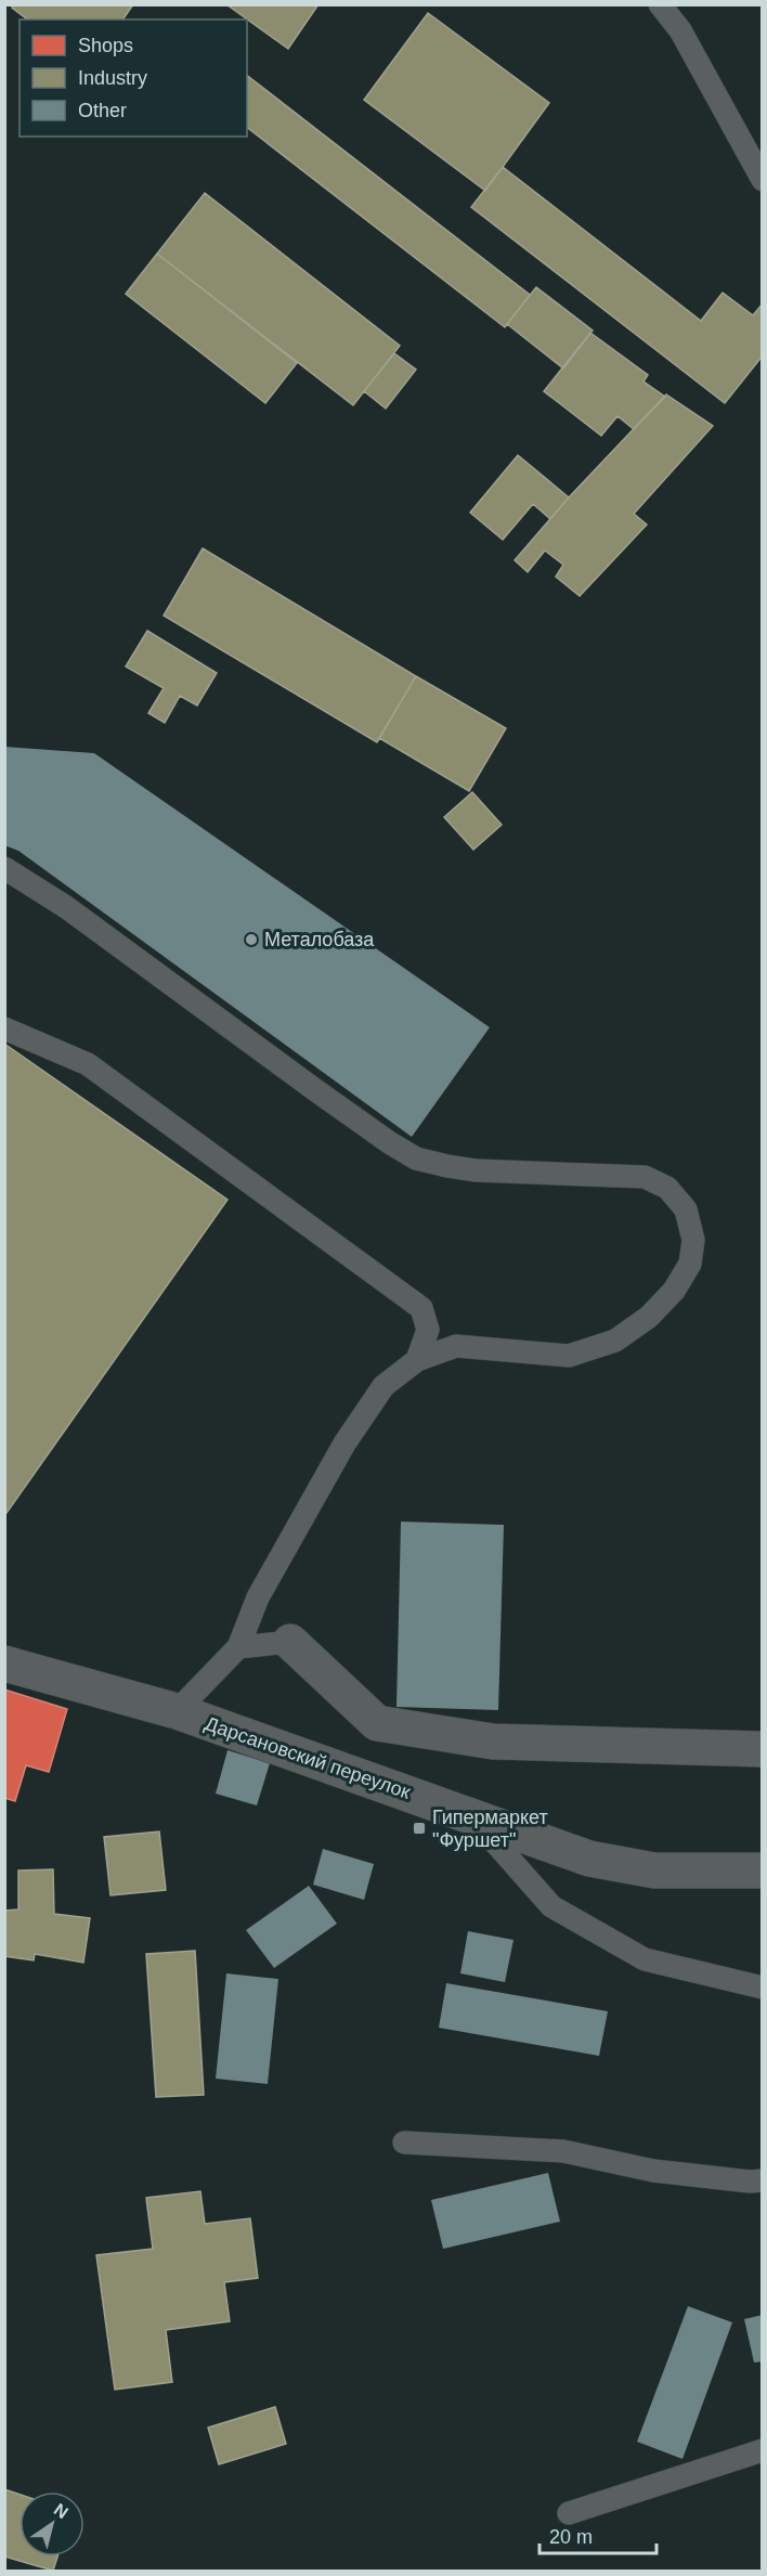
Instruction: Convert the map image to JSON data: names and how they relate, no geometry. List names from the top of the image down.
{
  "streets": {
    "street": ["Дарсановский переулок"]
  },
  "places": {
    "other": ["Металобаза"],
    "transit": ["Гипермаркет \"Фуршет\""]
  },
  "legend": ["Shops", "Industry", "Other"],
  "scale_bar": "20 m",
  "north": "top right"
}
